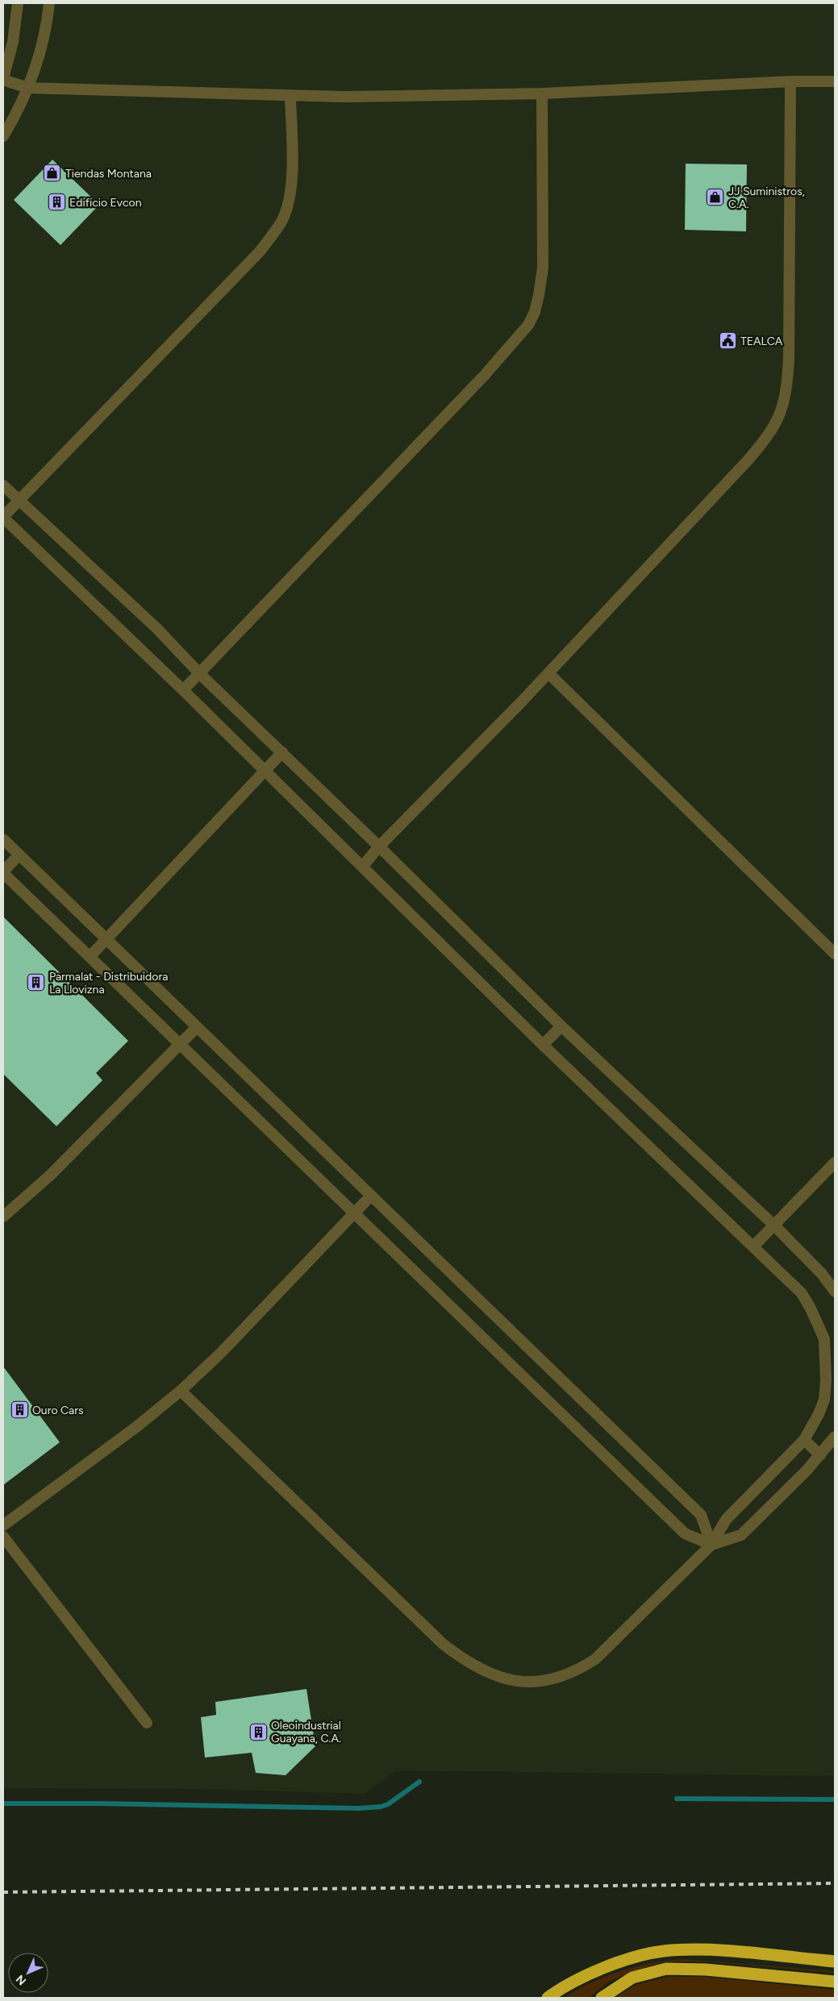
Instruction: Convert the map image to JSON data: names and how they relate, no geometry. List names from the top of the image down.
{
  "places": {
    "shop": ["Tiendas Montana", "JJ Suministros, C.A."],
    "building": [
      "Edificio Evcon",
      "Parmalat - Distribuidora La Llovizna",
      "Ouro Cars",
      "Oleoindustrial Guayana, C.A."
    ],
    "public building": ["TEALCA"]
  },
  "north": "bottom left"
}
